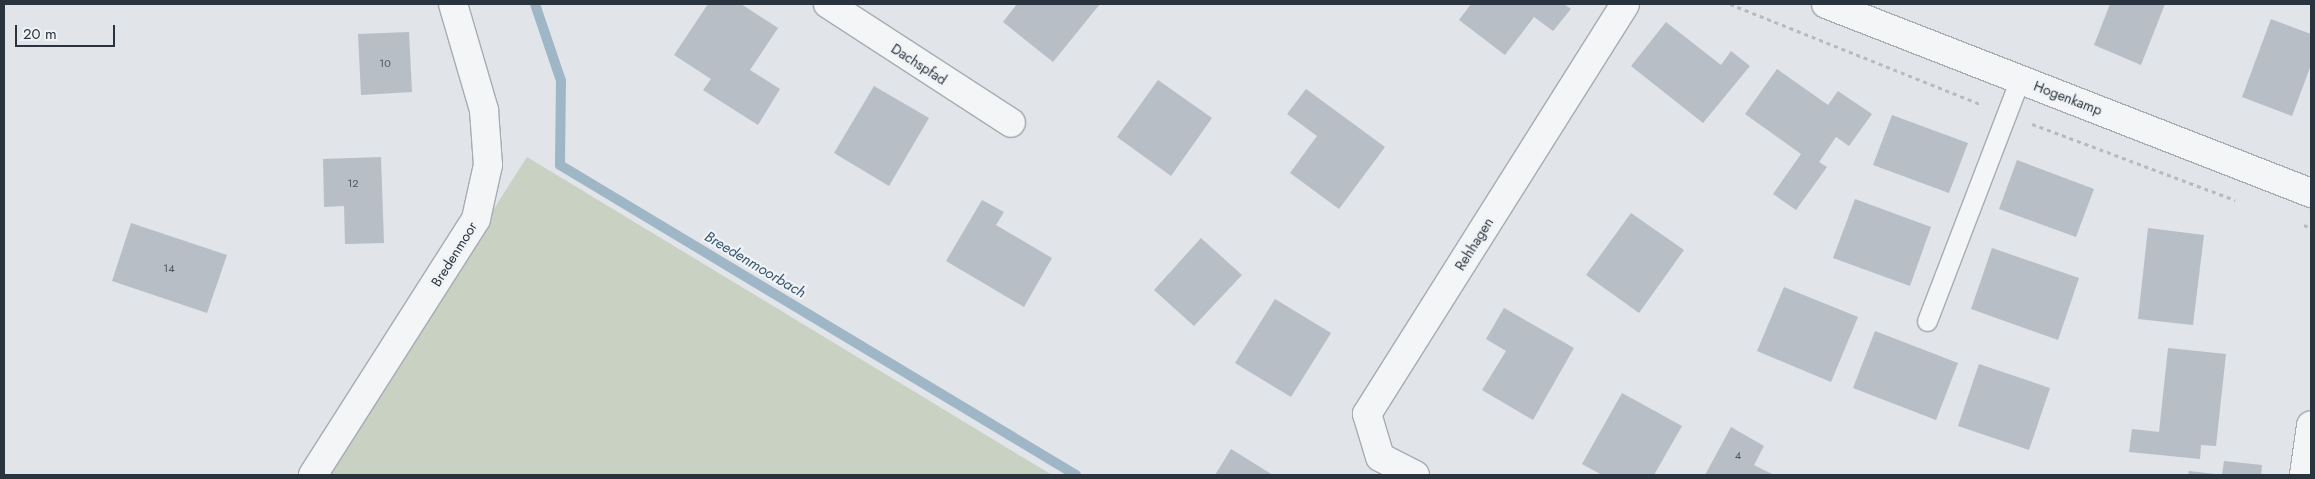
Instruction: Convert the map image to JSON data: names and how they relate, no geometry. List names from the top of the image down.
{
  "streets": {
    "street": [
      "Dachspfad",
      "Hogenkamp",
      "Rehhagen",
      "Bredenmoor"
    ]
  },
  "water": ["Breedenmoorbach"],
  "house_numbers": [
    "10",
    "12",
    "14",
    "4"
  ],
  "scale_bar": "20 m"
}
